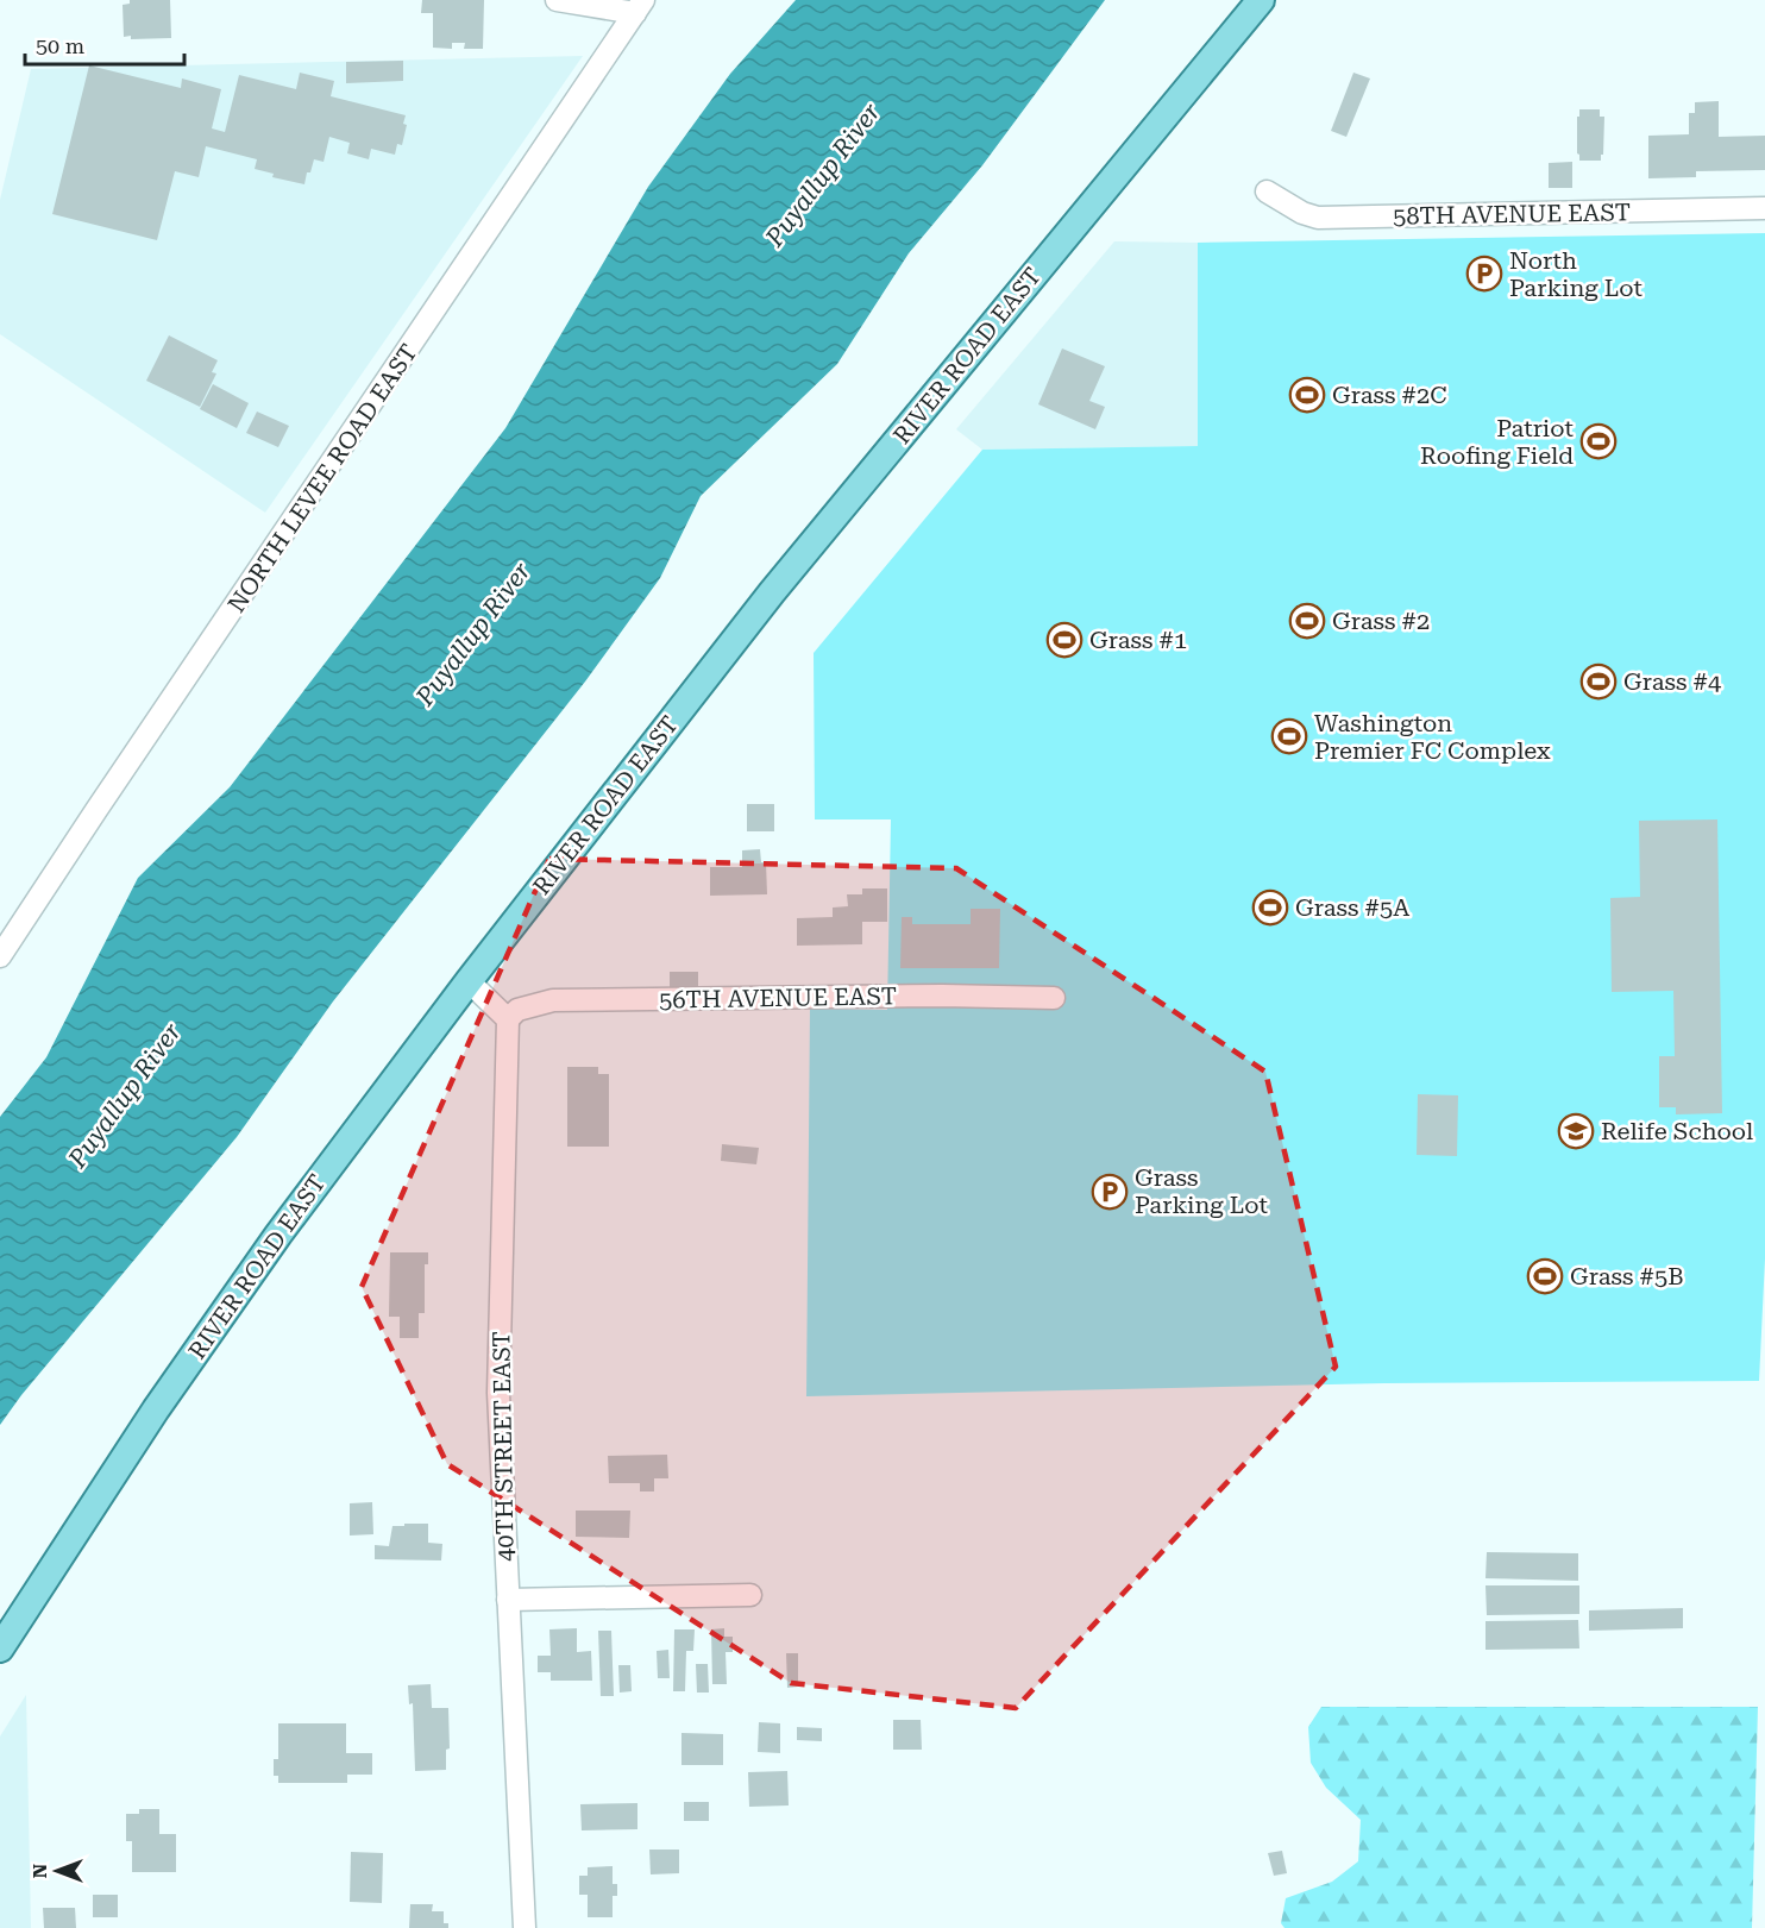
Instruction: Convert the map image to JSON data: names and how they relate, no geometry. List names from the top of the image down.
{
  "streets": {
    "main road": ["RIVER ROAD EAST"],
    "street": [
      "58TH AVENUE EAST",
      "NORTH LEVEE ROAD EAST",
      "56TH AVENUE EAST",
      "40TH STREET EAST"
    ]
  },
  "crossings": [
    ["56TH AVENUE EAST", "40TH STREET EAST"]
  ],
  "water": ["Puyallup River"],
  "places": {
    "parking": ["North Parking Lot", "Grass Parking Lot"],
    "sports": [
      "Grass #2C",
      "Patriot Roofing Field",
      "Grass #2",
      "Grass #1",
      "Grass #4",
      "Washington Premier FC Complex",
      "Grass #5A",
      "Grass #5B"
    ],
    "school or university": ["Relife School"]
  },
  "scale_bar": "50 m",
  "north": "left"
}
